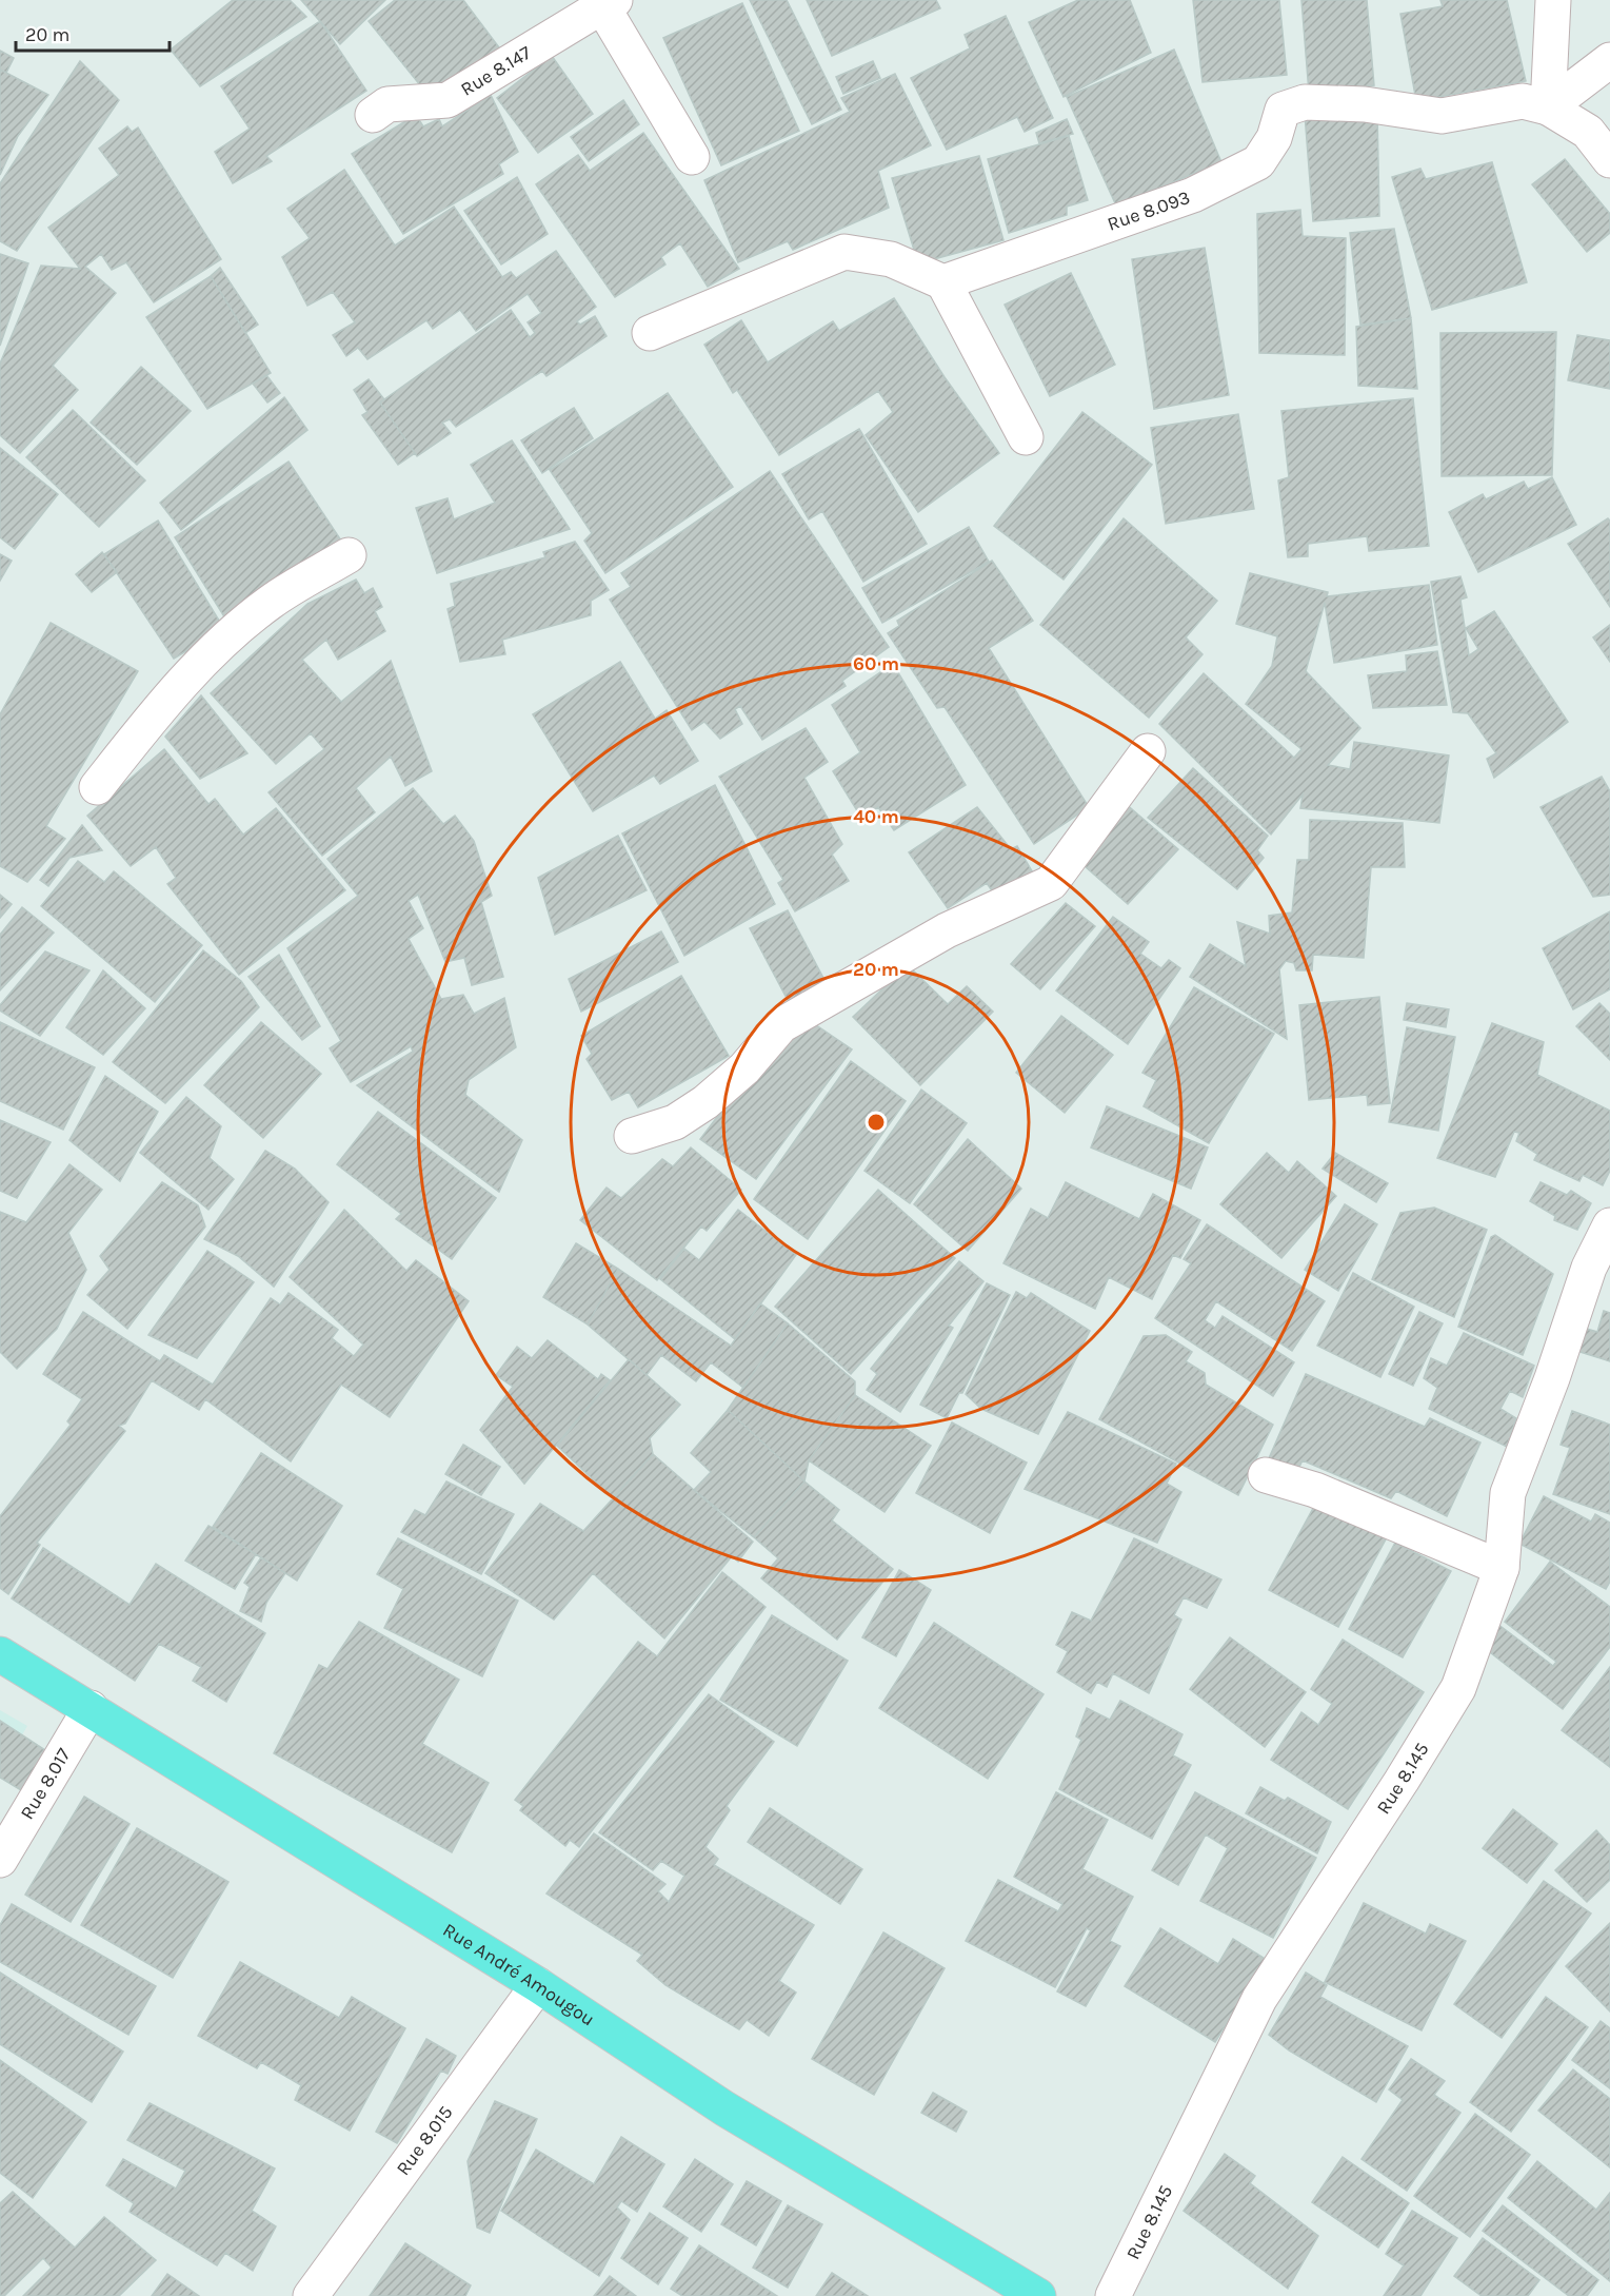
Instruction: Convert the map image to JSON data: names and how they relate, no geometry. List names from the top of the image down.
{
  "streets": {
    "main road": ["Rue André Amougou"],
    "street": [
      "Rue 8.147",
      "Rue 8.093",
      "Rue 8.145",
      "Rue 8.017",
      "Rue 8.015"
    ]
  },
  "crossings": [
    ["Rue 8.017", "Rue André Amougou"],
    ["Rue André Amougou", "Rue 8.015"]
  ],
  "scale_bar": "20 m",
  "rings": ["60 m", "40 m", "20 m"]
}
